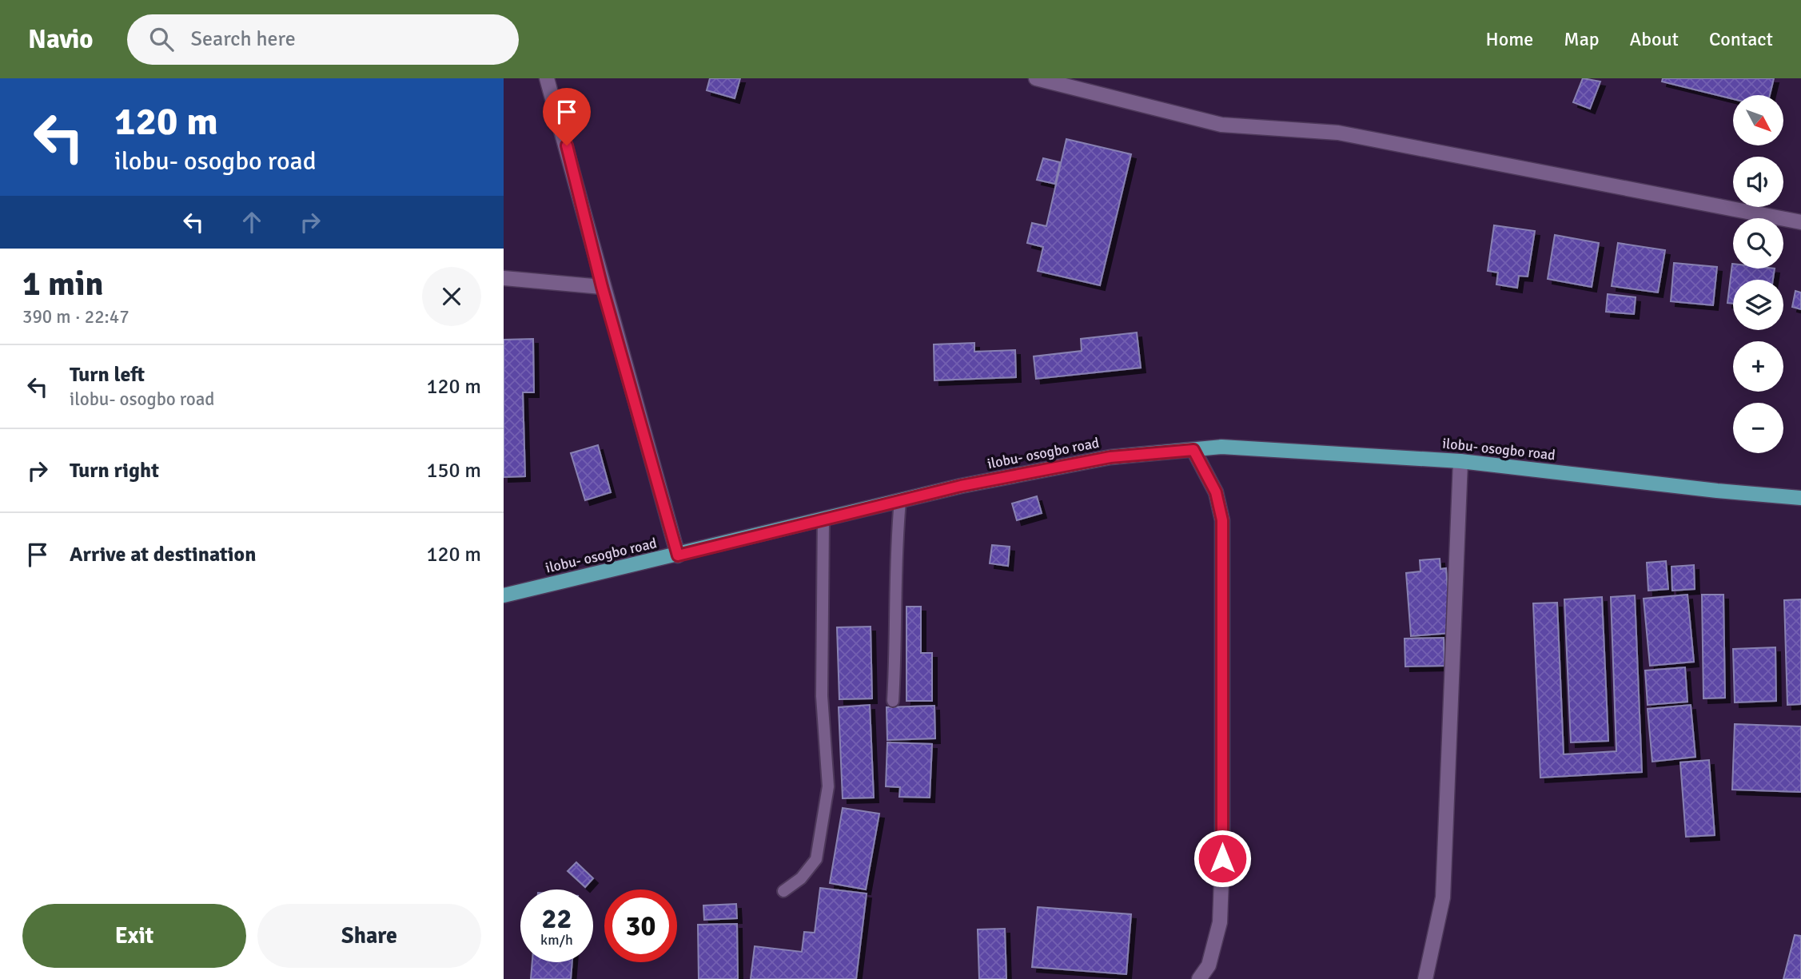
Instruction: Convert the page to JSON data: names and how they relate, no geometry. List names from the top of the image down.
{
  "streets": {
    "main road": ["ilobu- osogbo road"]
  },
  "north": "bottom right",
  "page": {
    "header": "Navio",
    "search": "Search here",
    "nav": [
      "Home",
      "Map",
      "About",
      "Contact"
    ],
    "turn": ["120 m", "ilobu- osogbo road"],
    "map_buttons": ["+", "−"],
    "heading": ["1 min", "390 m · 22:47"],
    "list": [
      {
        "name": "Turn left",
        "note": "ilobu- osogbo road",
        "value": "120 m"
      },
      {
        "name": "Turn right",
        "value": "150 m"
      },
      {
        "name": "Arrive at destination",
        "value": "120 m"
      }
    ],
    "speed": "22 km/h",
    "limit": "30",
    "buttons": ["Exit", "Share"]
  }
}
